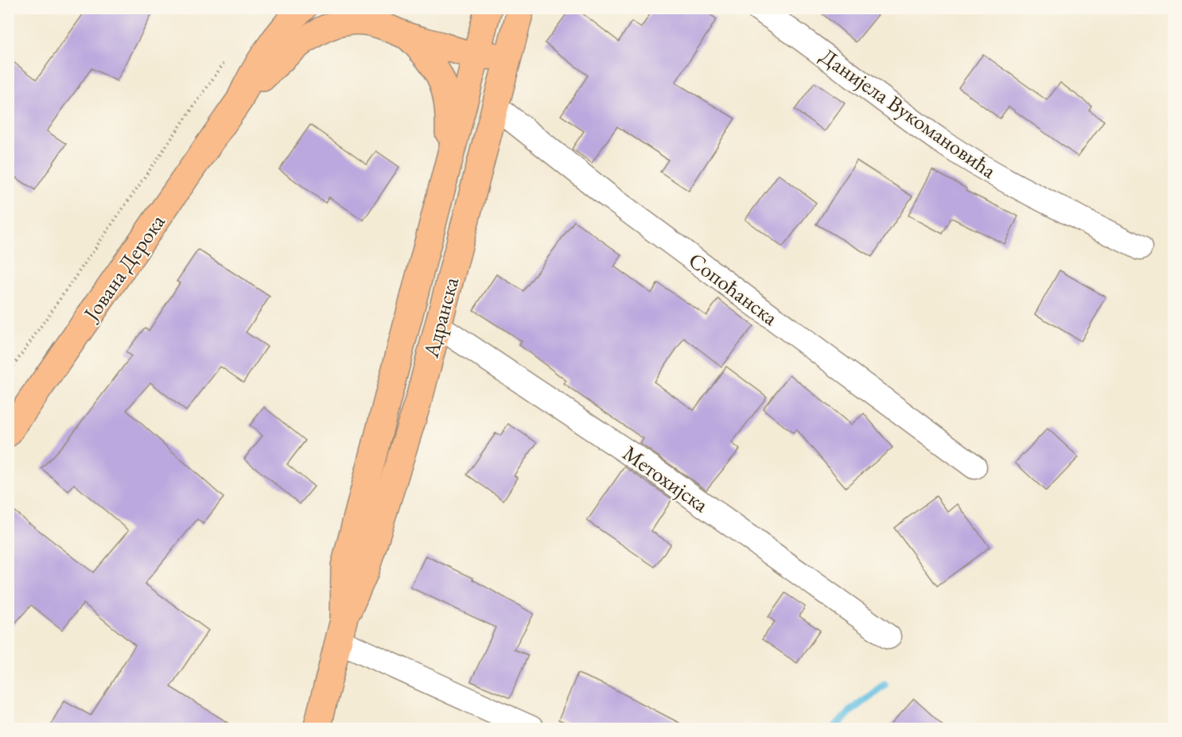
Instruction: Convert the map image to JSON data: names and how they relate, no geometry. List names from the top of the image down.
{
  "streets": {
    "main road": ["Јована Дерока", "Адранска"],
    "street": ["Данијела Вукомановића", "Сопоћанска", "Метохијска"]
  },
  "crossings": [
    ["Јована Дерока", "Адранска"],
    ["Сопоћанска", "Адранска"],
    ["Адранска", "Метохијска"]
  ]
}
